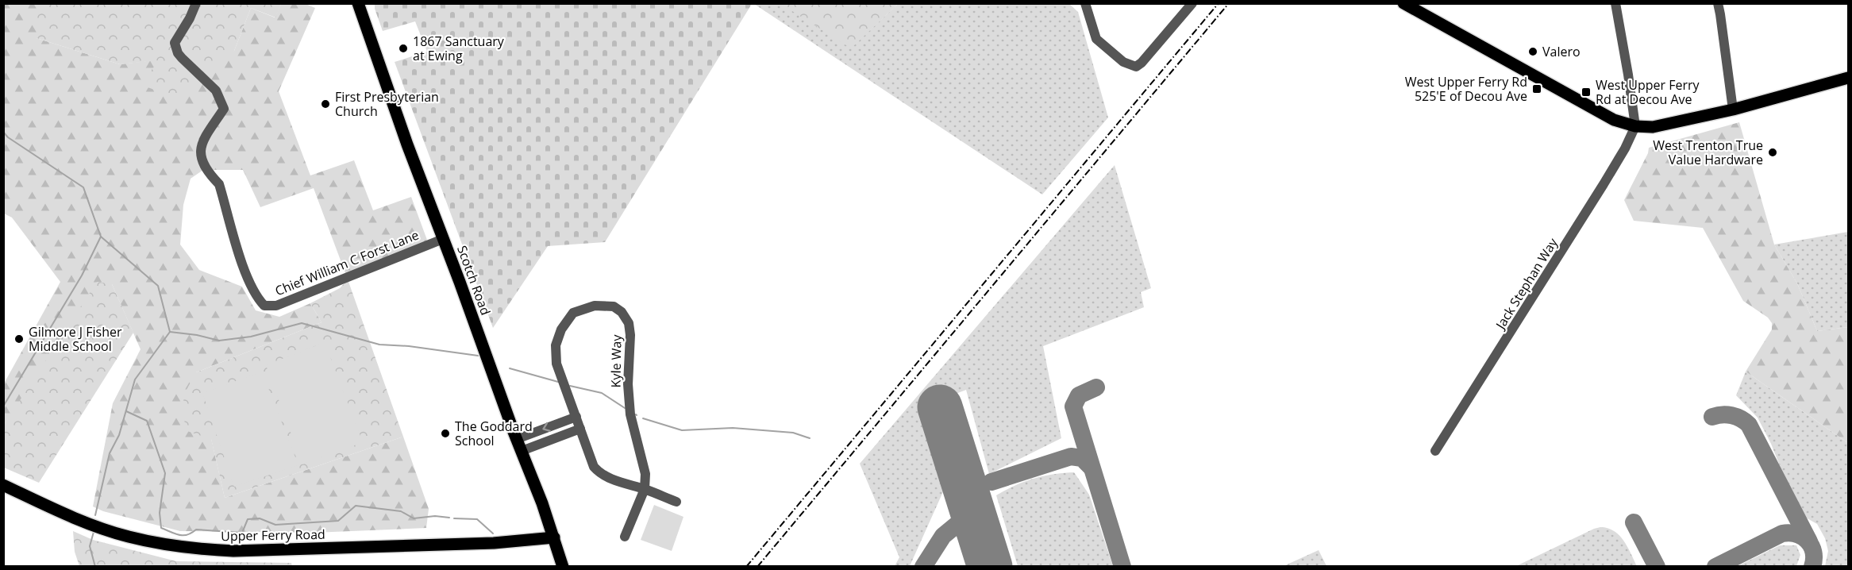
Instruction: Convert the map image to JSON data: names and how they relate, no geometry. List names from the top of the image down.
{
  "streets": {
    "main road": ["Scotch Road", "Upper Ferry Road"],
    "street": ["Chief William C Forst Lane", "Jack Stephan Way", "Kyle Way"]
  },
  "crossings": [
    ["Chief William C Forst Lane", "Scotch Road"],
    ["Scotch Road", "Upper Ferry Road"]
  ],
  "places": {
    "other": [
      "1867 Sanctuary at Ewing",
      "Valero",
      "First Presbyterian Church",
      "West Trenton True Value Hardware",
      "Gilmore J Fisher Middle School",
      "The Goddard School"
    ],
    "transit": ["West Upper Ferry Rd 525'E of Decou Ave", "West Upper Ferry Rd at Decou Ave"]
  }
}
